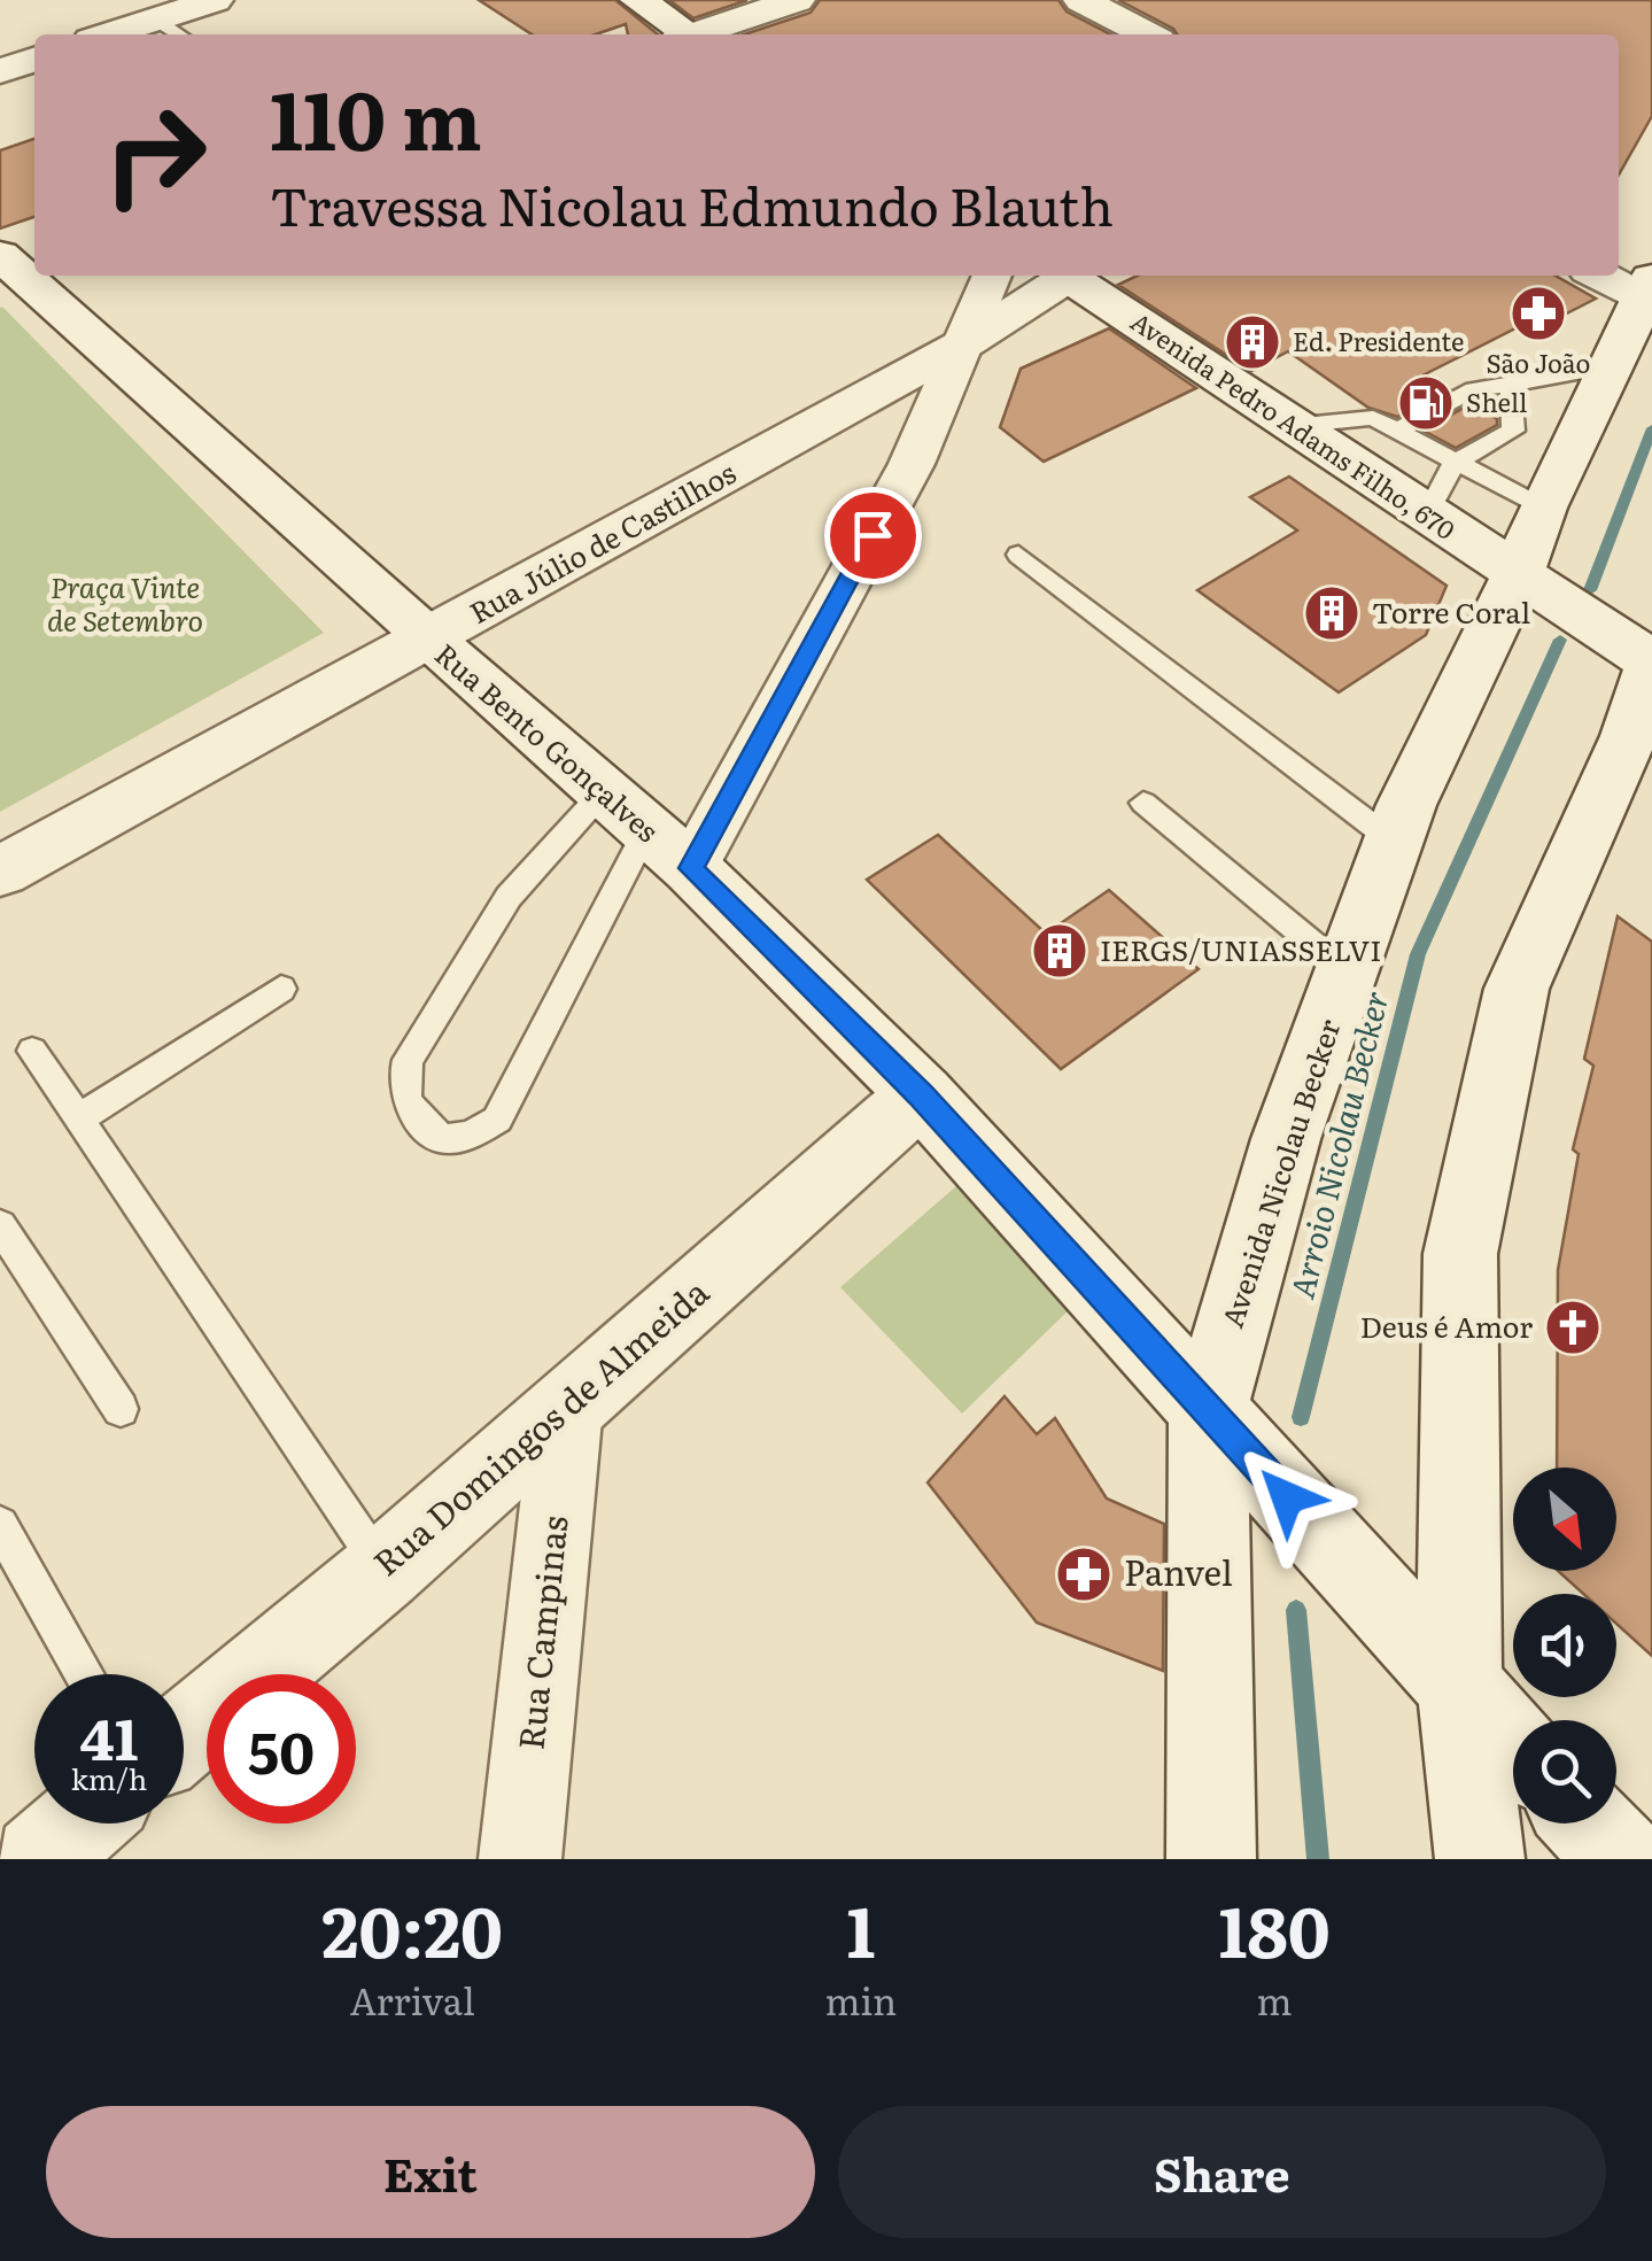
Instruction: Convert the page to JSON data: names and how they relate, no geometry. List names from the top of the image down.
{
  "streets": {
    "main road": [
      "Avenida Pedro Adams Filho, 670",
      "Rua Júlio de Castilhos",
      "Rua Bento Gonçalves",
      "Avenida Nicolau Becker",
      "Rua Domingos de Almeida"
    ],
    "street": ["Rua Campinas"]
  },
  "crossings": [
    ["Avenida Pedro Adams Filho, 670", "Avenida Nicolau Becker"],
    ["Rua Júlio de Castilhos", "Rua Bento Gonçalves"],
    ["Rua Bento Gonçalves", "Avenida Nicolau Becker"],
    ["Rua Bento Gonçalves", "Rua Domingos de Almeida"],
    ["Rua Domingos de Almeida", "Rua Campinas"]
  ],
  "water": ["Arroio Nicolau Becker"],
  "parks": ["Praça Vinte de Setembro"],
  "places": {
    "pharmacy": ["São João", "Panvel"],
    "building": ["Ed. Presidente", "Torre Coral", "IERGS/UNIASSELVI"],
    "fuel station": ["Shell"],
    "church": ["Deus é Amor"]
  },
  "north": "bottom right",
  "page": {
    "turn": ["110 m", "Travessa Nicolau Edmundo Blauth"],
    "speed": "41 km/h",
    "limit": "50",
    "eta": [
      "20:20",
      "Arrival",
      "1",
      "min",
      "180",
      "m"
    ],
    "buttons": ["Exit", "Share"]
  }
}
